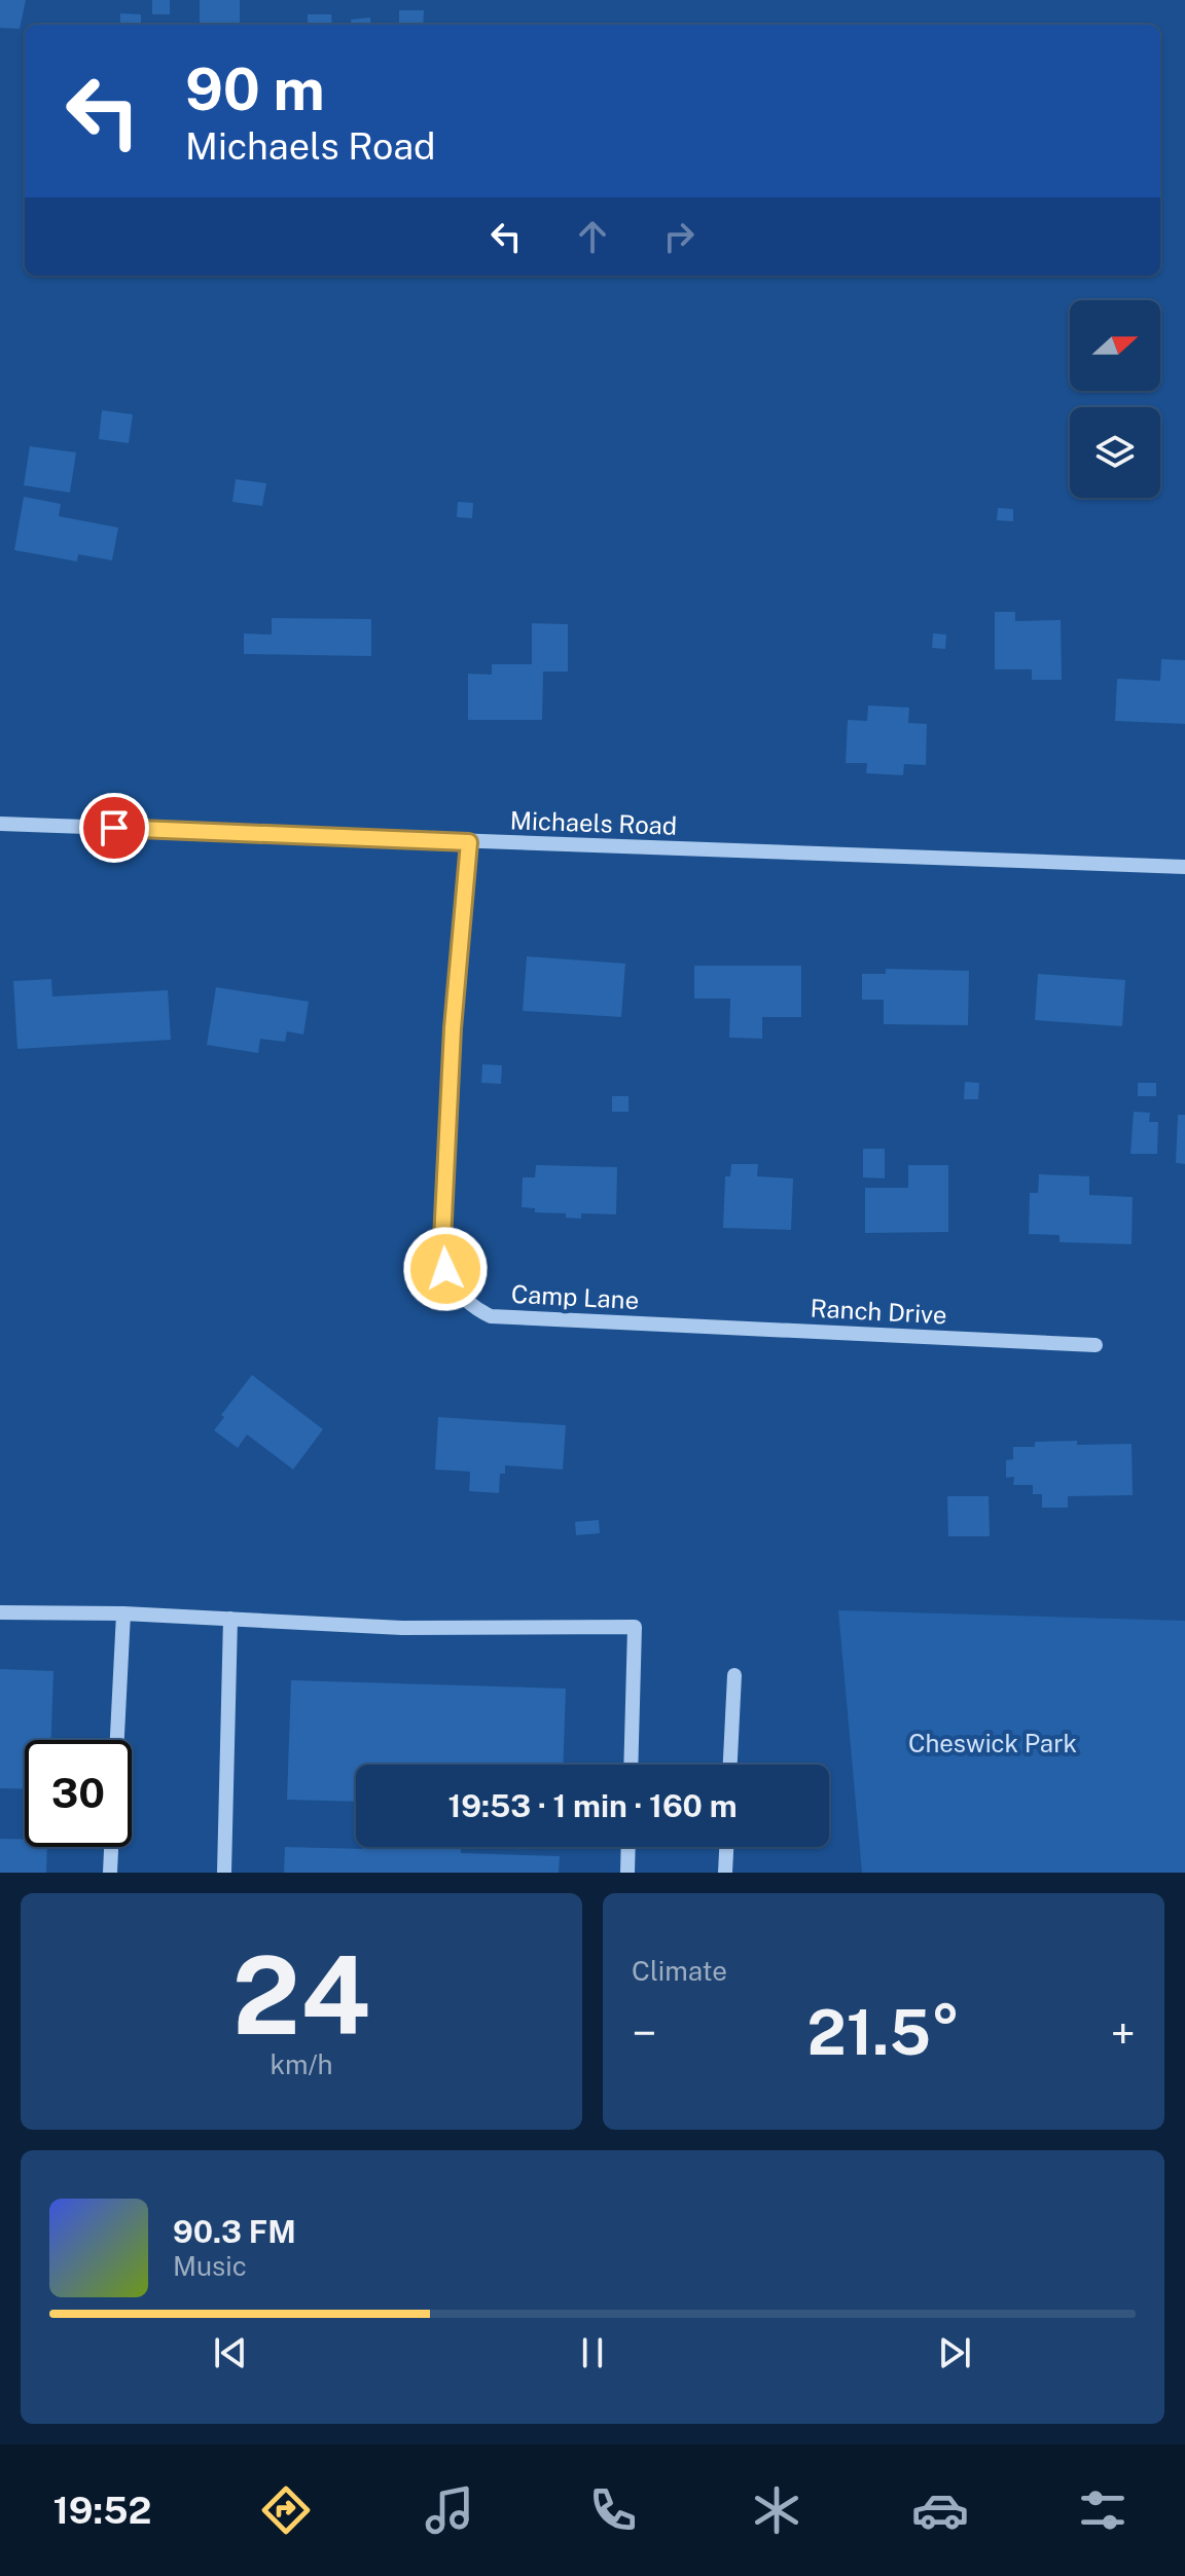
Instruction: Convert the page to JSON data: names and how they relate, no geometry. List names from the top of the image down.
{
  "streets": {
    "street": ["Michaels Road", "Camp Lane", "Ranch Drive"]
  },
  "crossings": [
    ["Michaels Road", "Camp Lane"],
    ["Camp Lane", "Ranch Drive"]
  ],
  "parks": ["Cheswick Park"],
  "north": "right",
  "page": {
    "turn": ["90 m", "Michaels Road"],
    "limit": "30",
    "trip": "19:53 · 1 min · 160 m",
    "tile": [
      ["24", "km/h"],
      "Climate"
    ],
    "heat": ["−", "21.5°", "+"],
    "song": ["90.3 FM", "Music"],
    "tabs": "19:52"
  }
}
